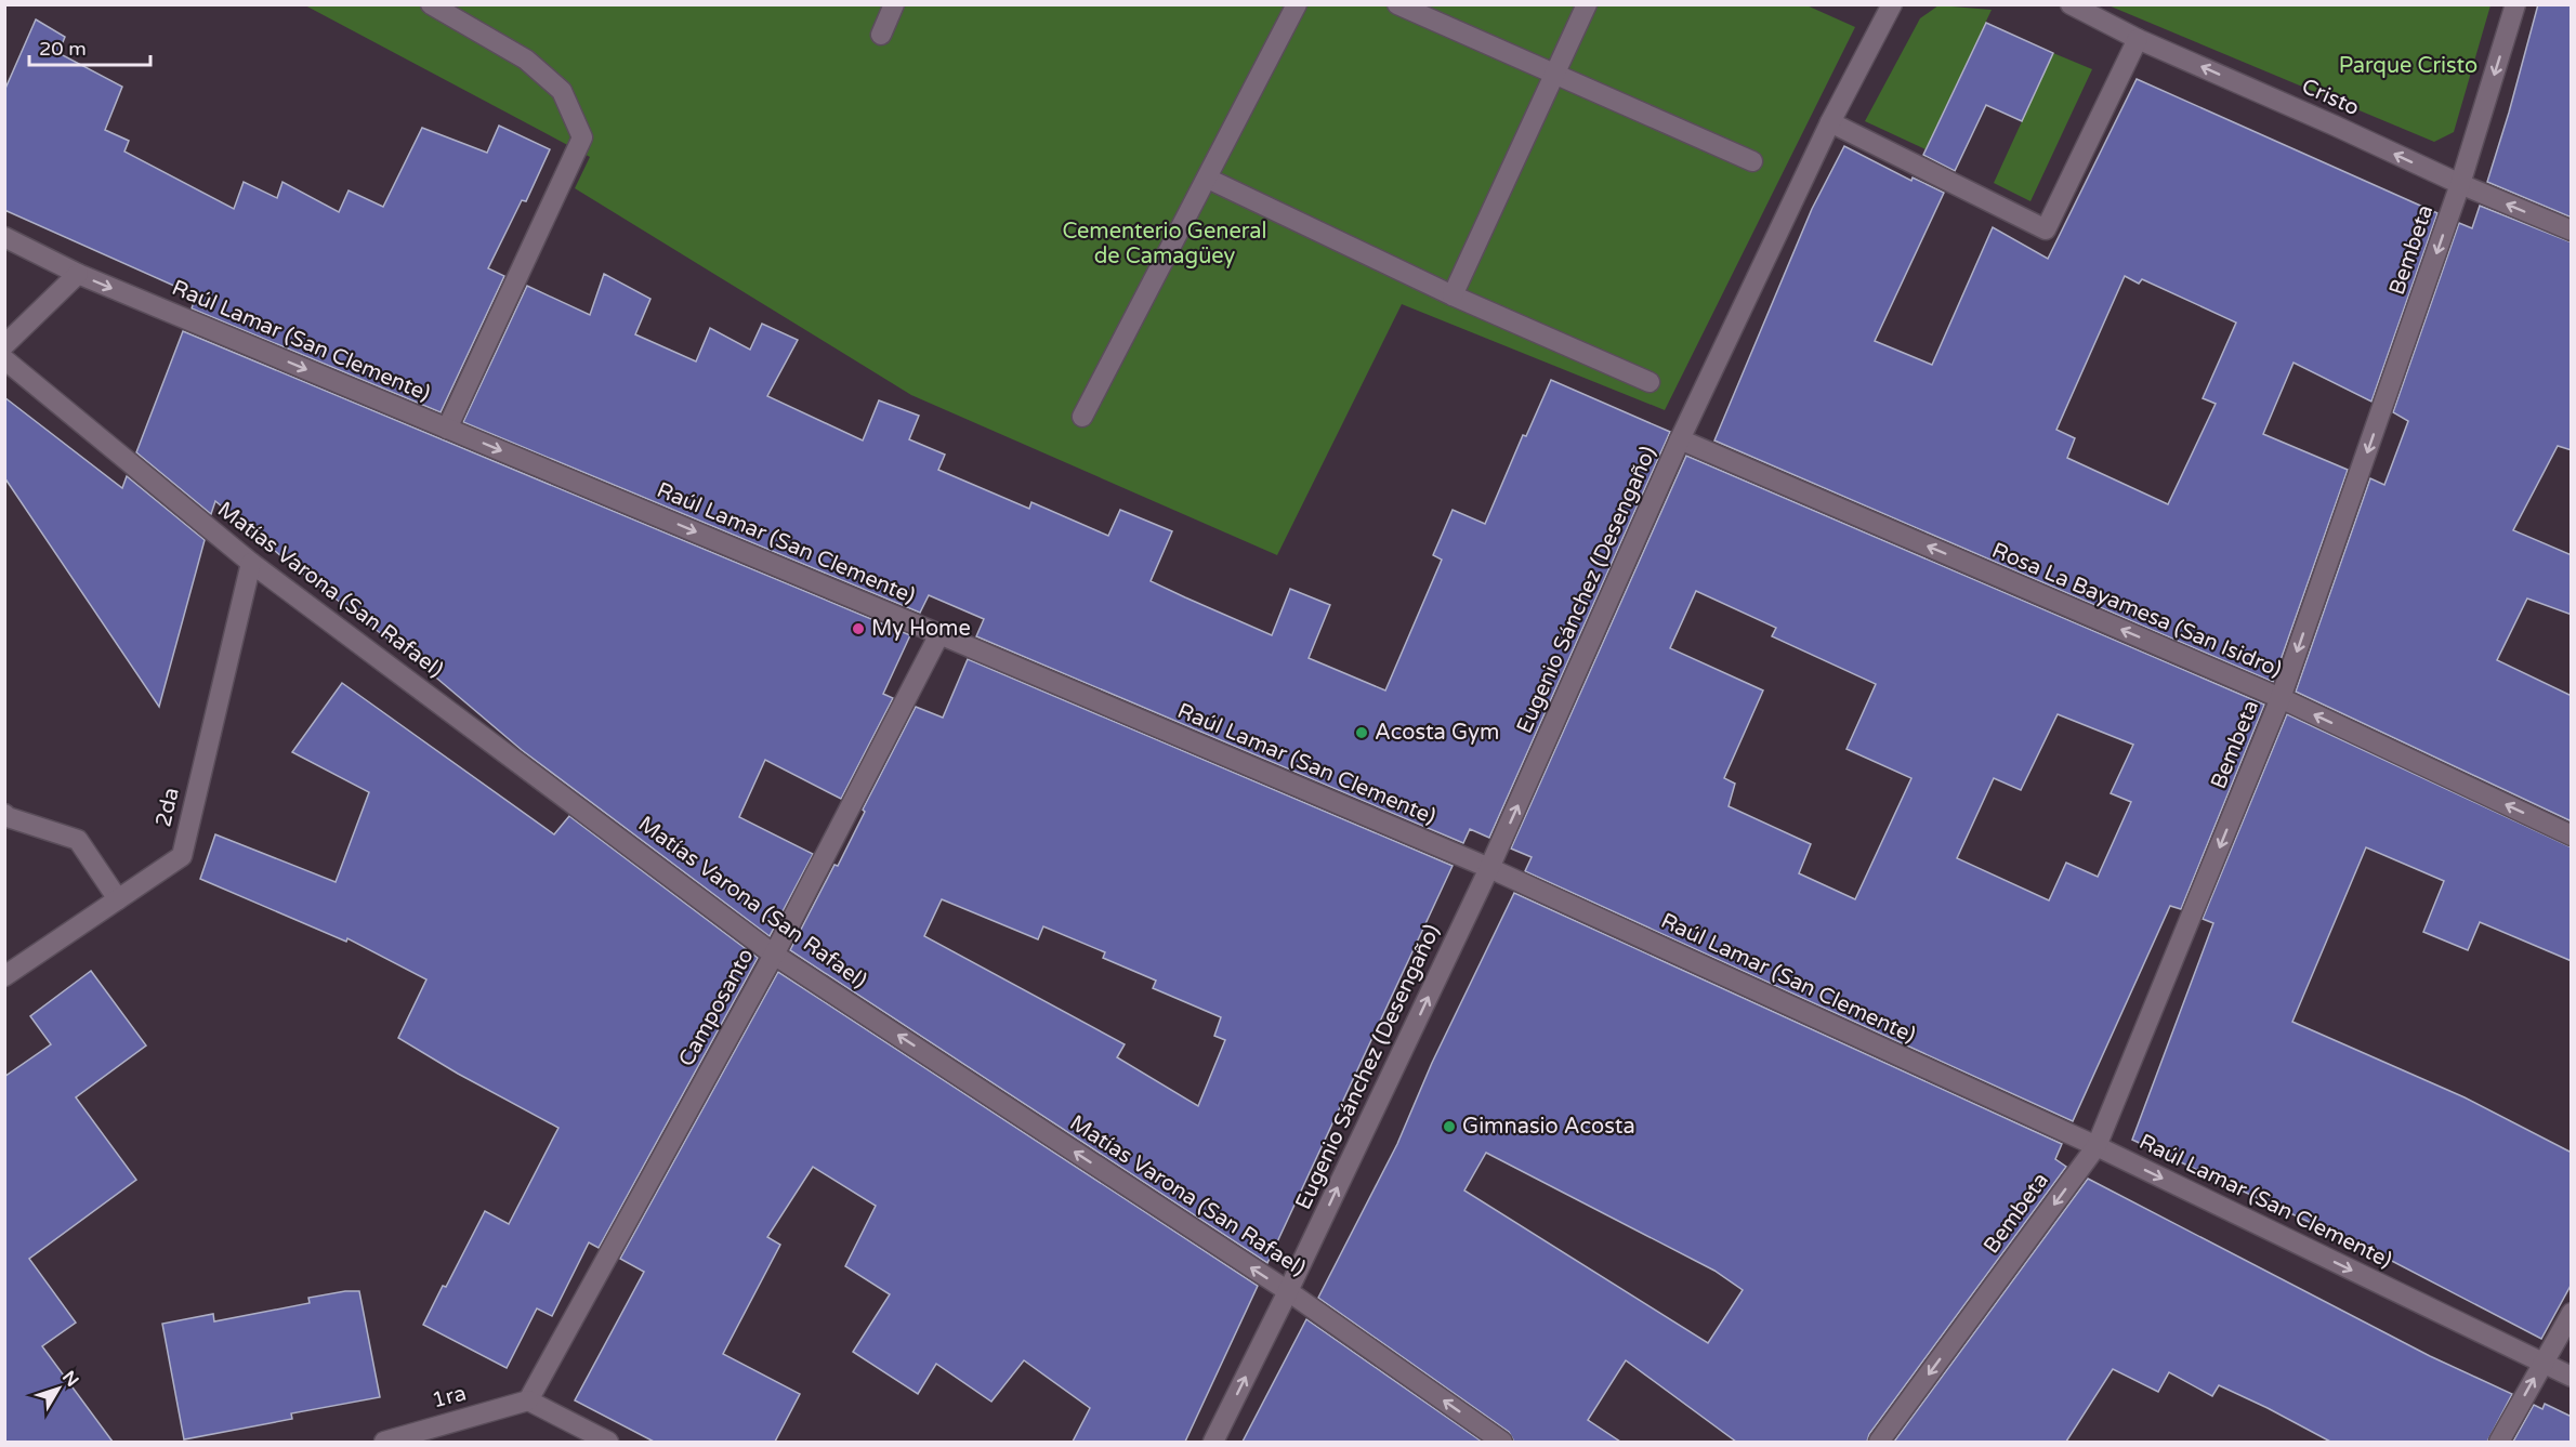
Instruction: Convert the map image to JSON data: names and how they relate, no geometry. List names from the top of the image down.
{
  "streets": {
    "street": [
      "Cristo",
      "Bembeta",
      "Raúl Lamar (San Clemente)",
      "Matías Varona (San Rafael)",
      "Eugenio Sánchez (Desengaño)",
      "Rosa La Bayamesa (San Isidro)",
      "2da",
      "Camposanto",
      "1ra"
    ]
  },
  "crossings": [
    ["Cristo", "Bembeta"],
    ["Bembeta", "Raúl Lamar (San Clemente)"],
    ["Bembeta", "Rosa La Bayamesa (San Isidro)"],
    ["Raúl Lamar (San Clemente)", "Eugenio Sánchez (Desengaño)"],
    ["Raúl Lamar (San Clemente)", "Camposanto"],
    ["Matías Varona (San Rafael)", "Eugenio Sánchez (Desengaño)"],
    ["Matías Varona (San Rafael)", "2da"],
    ["Matías Varona (San Rafael)", "Camposanto"],
    ["Eugenio Sánchez (Desengaño)", "Rosa La Bayamesa (San Isidro)"],
    ["Camposanto", "1ra"]
  ],
  "one_way": [
    "Cristo",
    "Bembeta",
    "Raúl Lamar (San Clemente)",
    "Matías Varona (San Rafael)",
    "Eugenio Sánchez (Desengaño)",
    "Rosa La Bayamesa (San Isidro)"
  ],
  "parks": ["Parque Cristo", "Cementerio General de Camagüey"],
  "places": ["My Home", "Acosta Gym", "Gimnasio Acosta"],
  "scale_bar": "20 m",
  "north": "top right"
}
